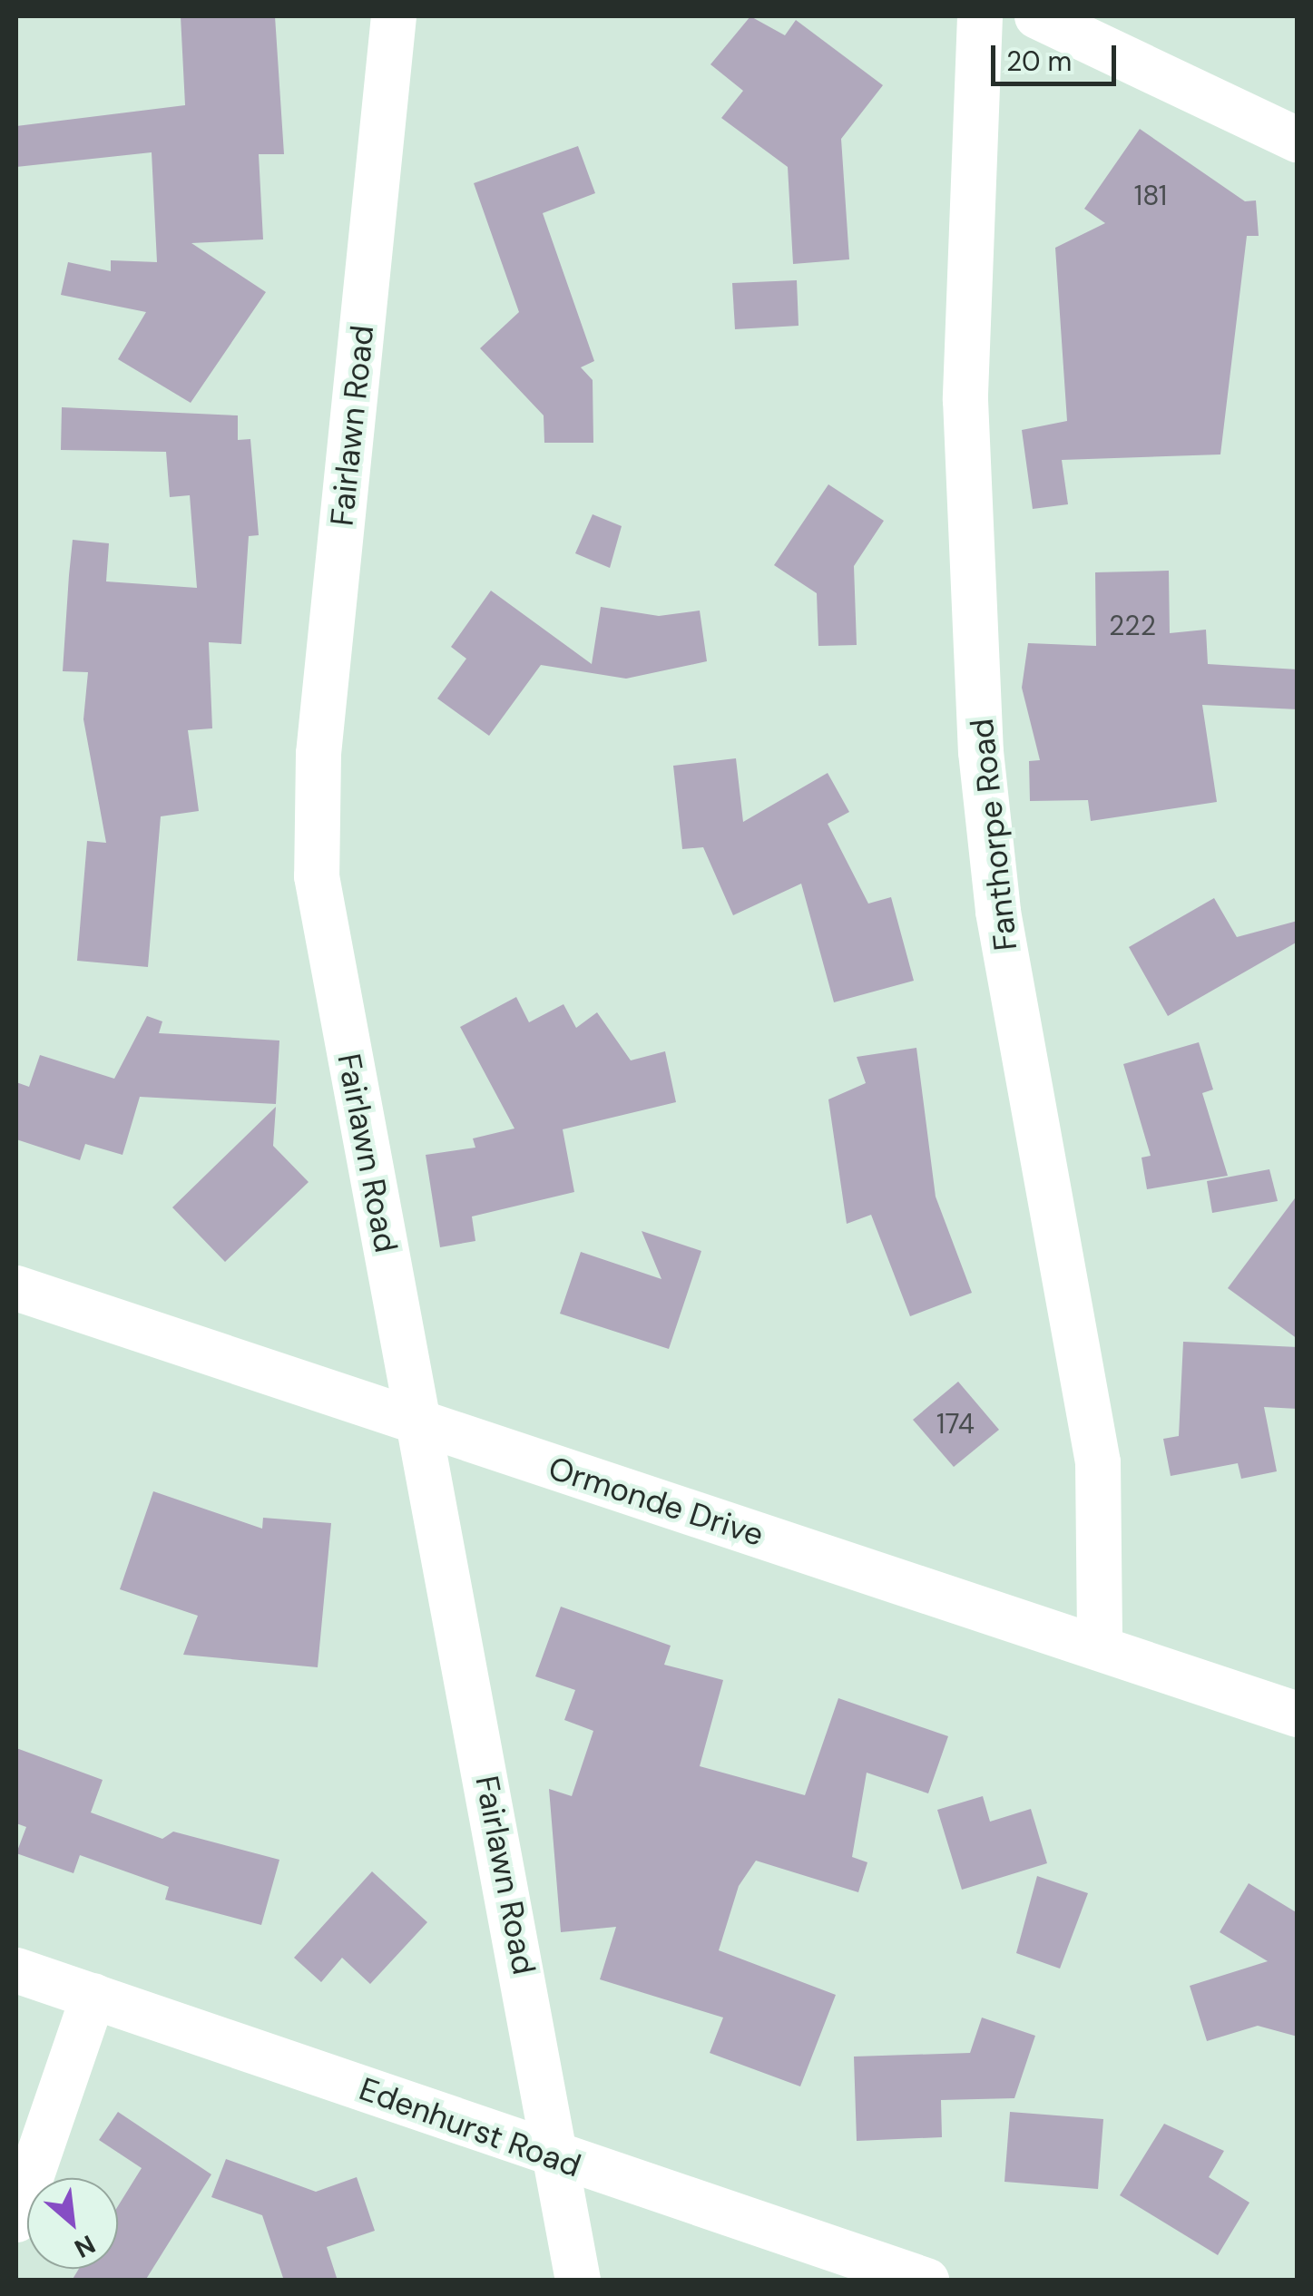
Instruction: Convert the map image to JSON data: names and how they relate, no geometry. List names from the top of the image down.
{
  "streets": {
    "street": [
      "Fairlawn Road",
      "Fanthorpe Road",
      "Ormonde Drive",
      "Edenhurst Road"
    ]
  },
  "crossings": [
    ["Fairlawn Road", "Ormonde Drive"],
    ["Fairlawn Road", "Edenhurst Road"],
    ["Fanthorpe Road", "Ormonde Drive"]
  ],
  "house_numbers": ["181", "222", "174"],
  "scale_bar": "20 m",
  "north": "bottom right"
}
